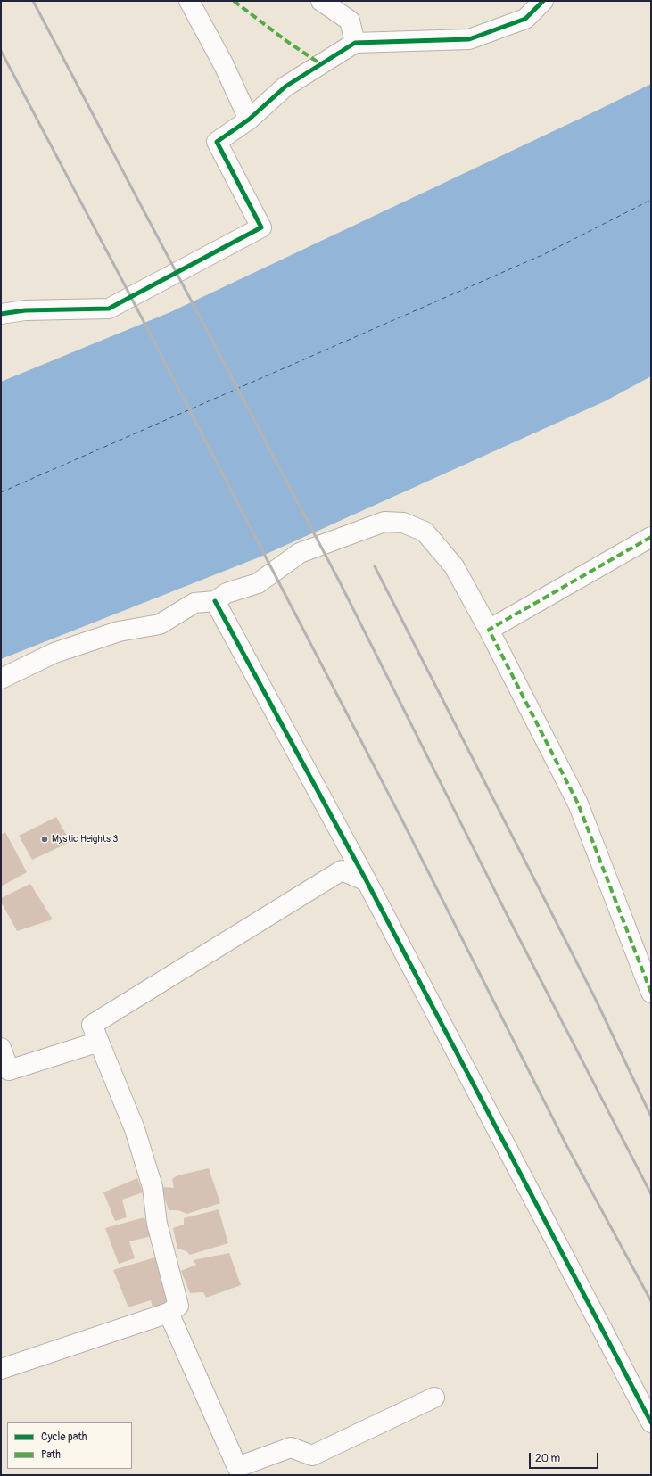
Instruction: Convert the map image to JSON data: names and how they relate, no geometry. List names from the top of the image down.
{
  "places": ["Mystic Heights 3"],
  "legend": ["Cycle path", "Path"],
  "scale_bar": "20 m"
}
